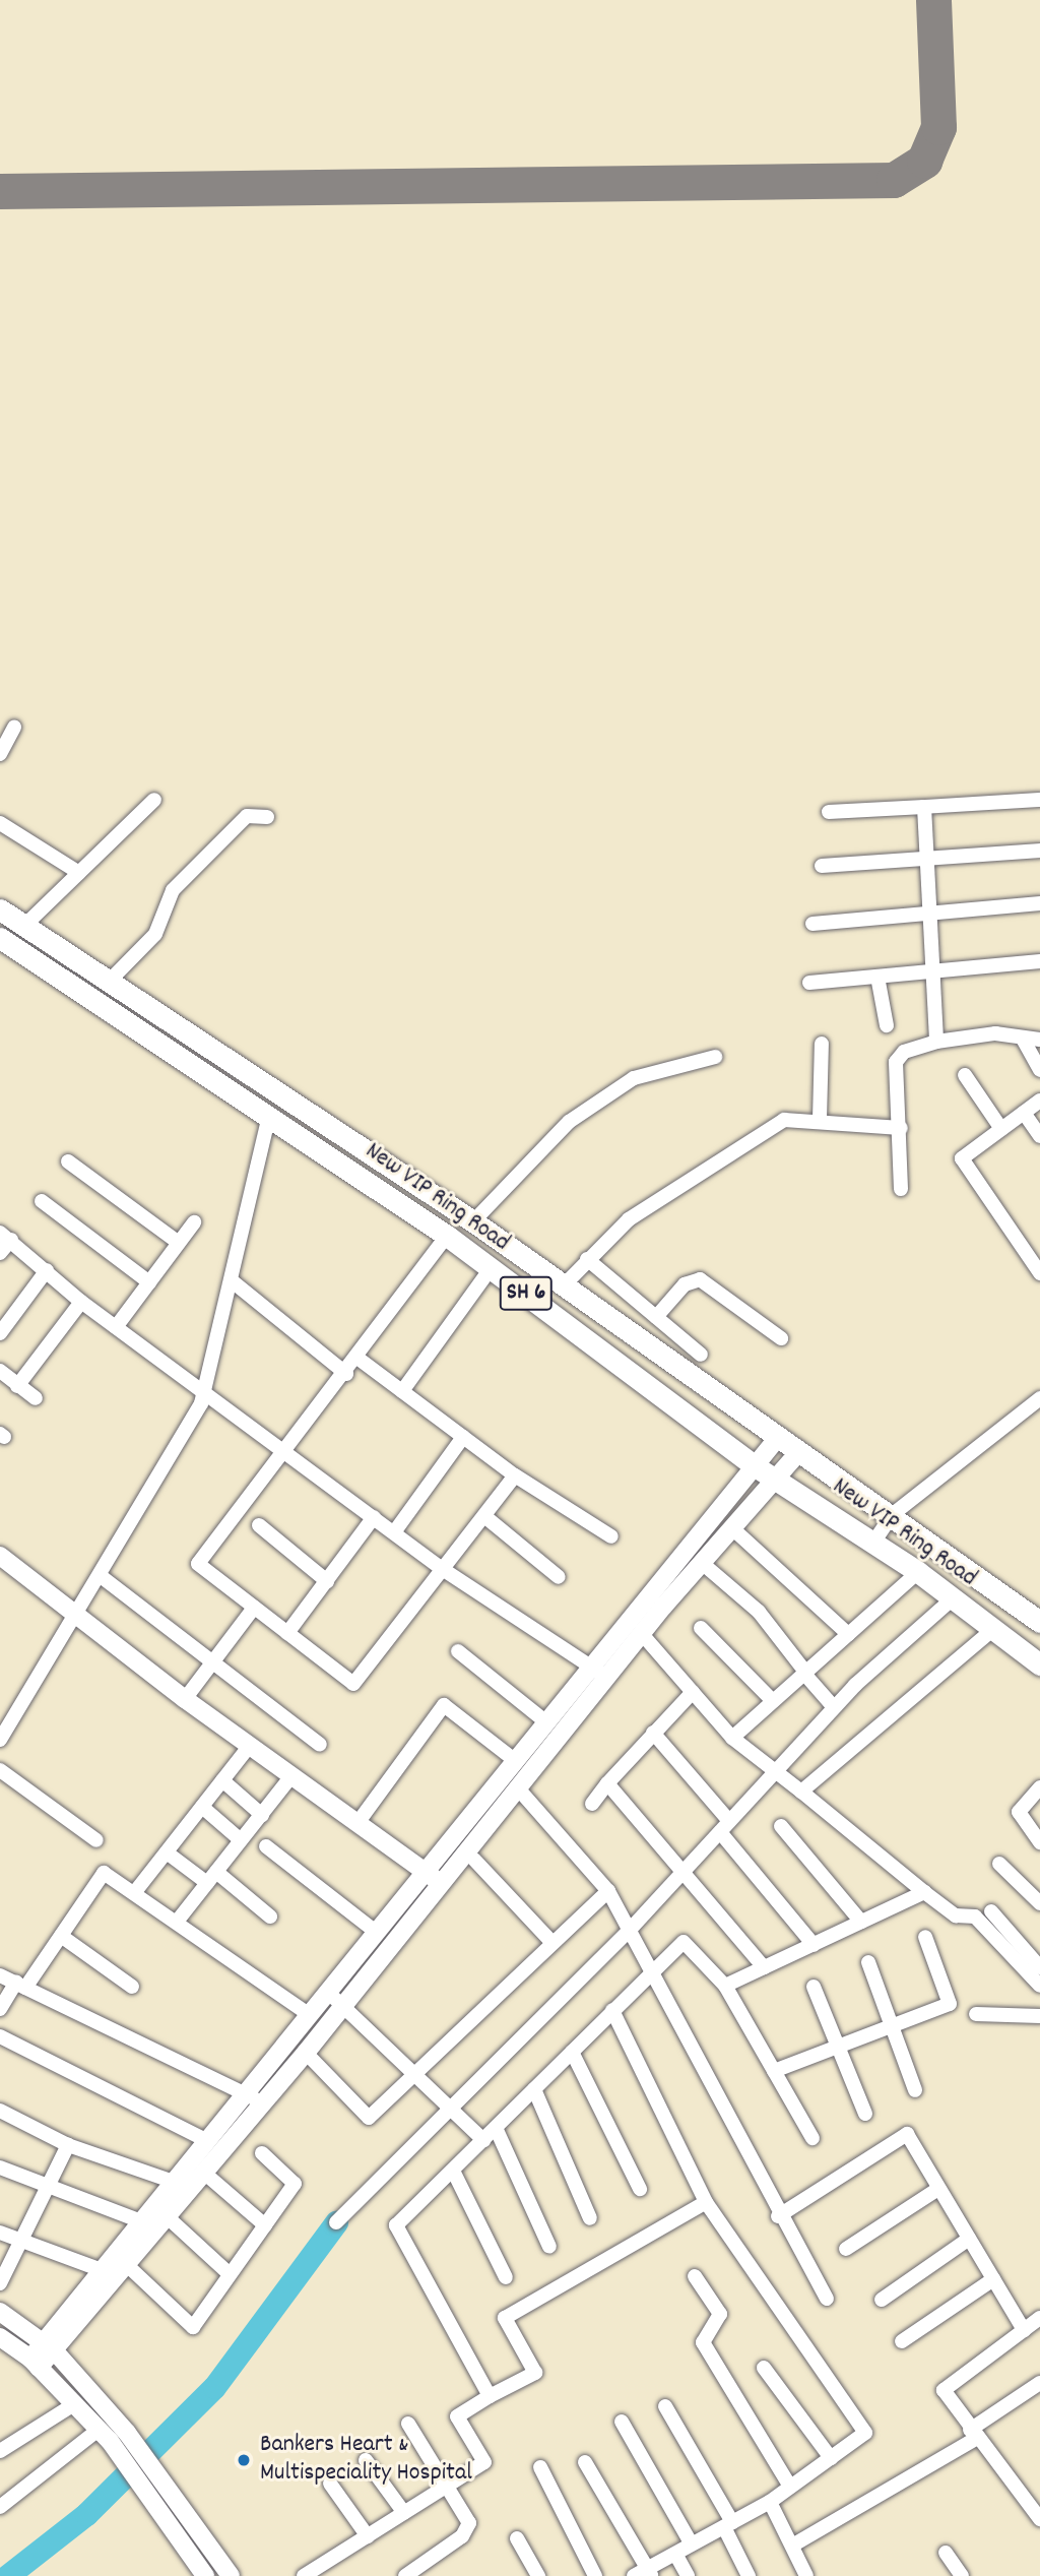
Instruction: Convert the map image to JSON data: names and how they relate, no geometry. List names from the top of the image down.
{
  "streets": {
    "main road": ["New VIP Ring Road", "SH 6"]
  },
  "places": ["Bankers Heart & Multispeciality Hospital"]
}
